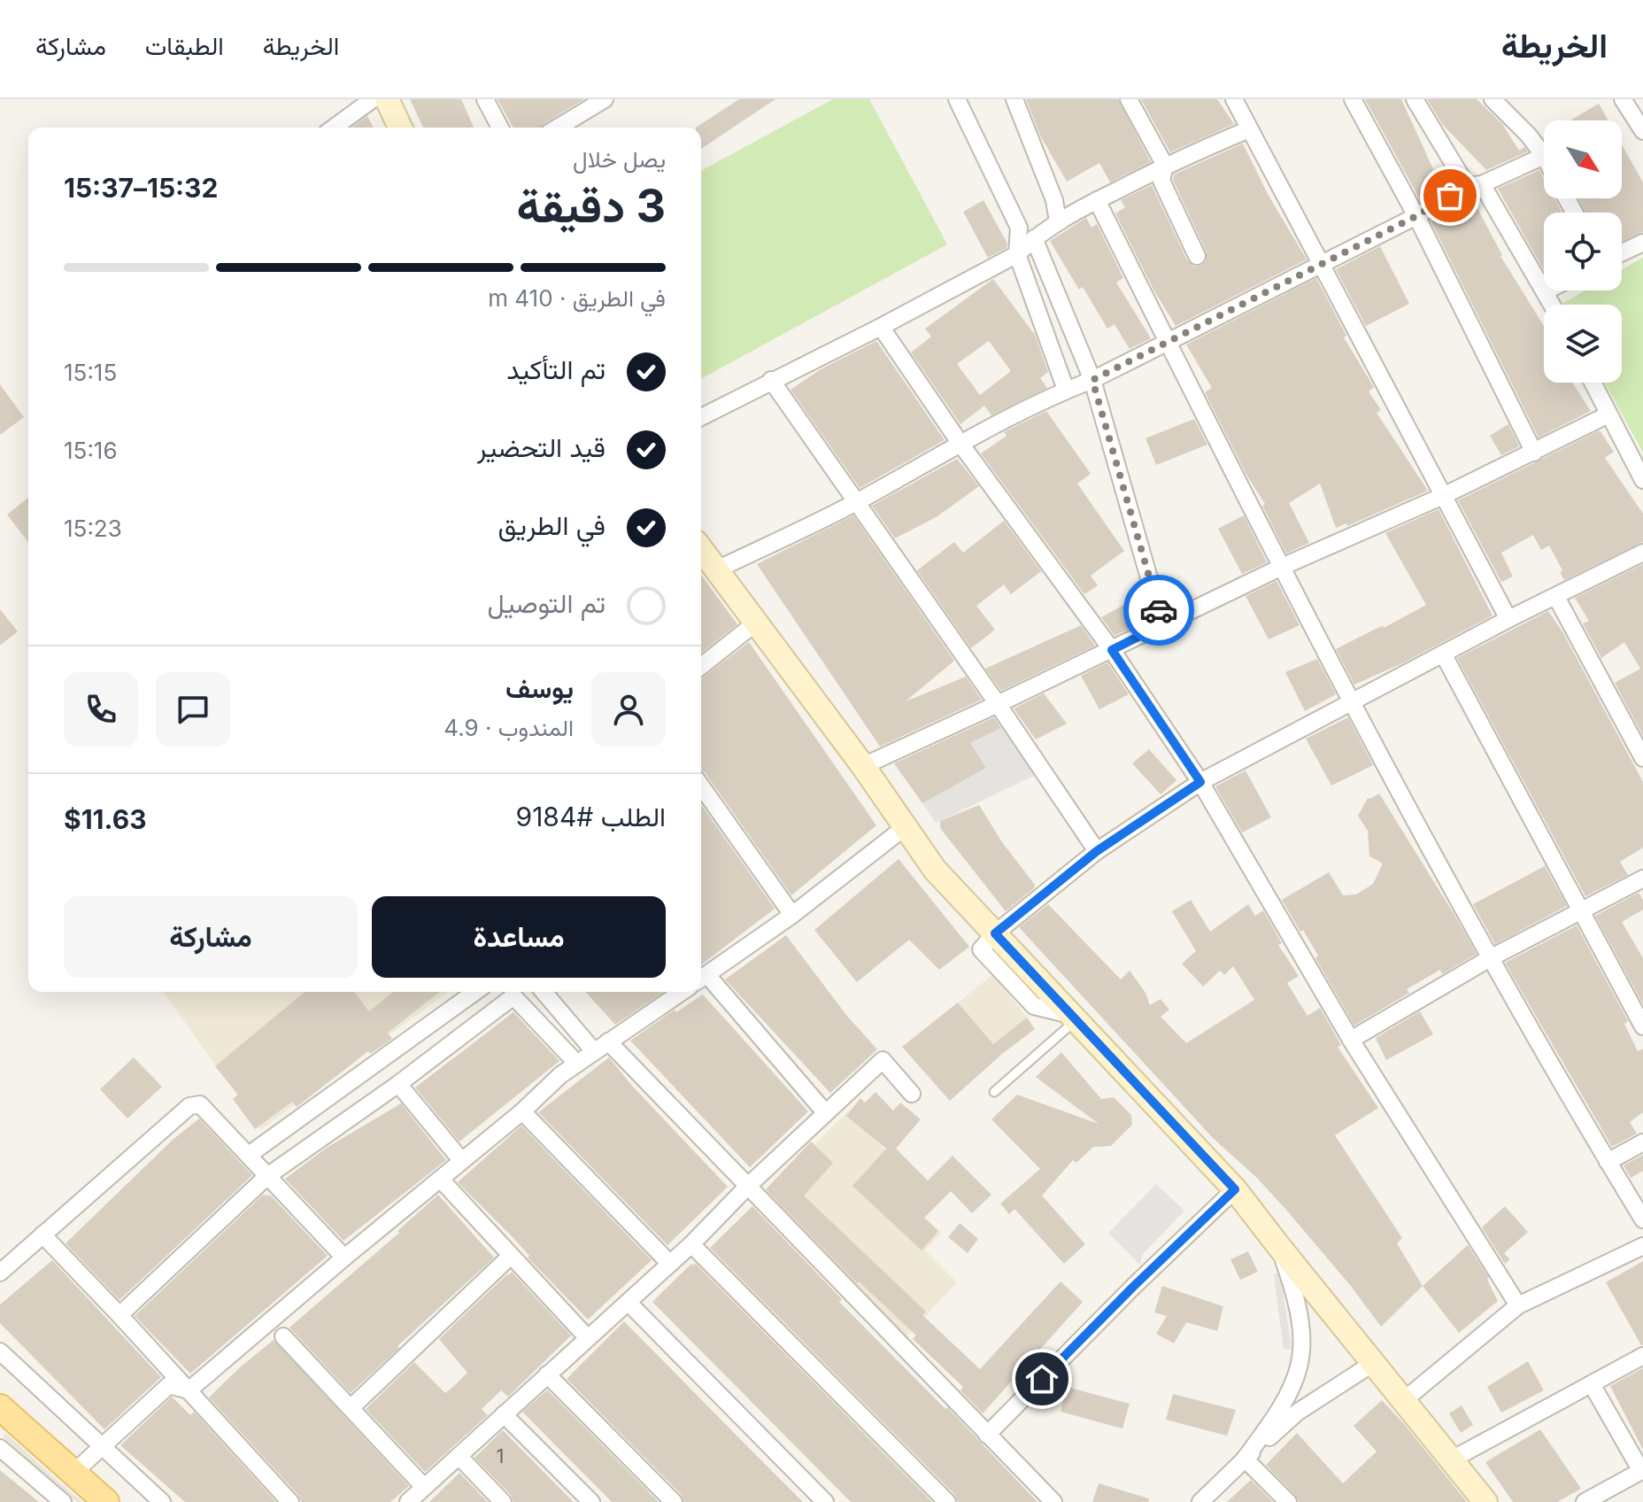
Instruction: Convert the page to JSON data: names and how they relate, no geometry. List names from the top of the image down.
{
  "house_numbers": ["1"],
  "north": "bottom right",
  "page": {
    "header": "الخريطة",
    "nav": ["الخريطة", "الطبقات", "مشاركة"],
    "heading": ["3 دقيقة", "يصل خلال", "15:32–15:37"],
    "panel": [
      "يوسف",
      "المندوب · 4.9",
      "الطلب #9184",
      "$11.63"
    ],
    "bar": "في الطريق · 410 m",
    "list": [
      ["تم التأكيد", "15:15"],
      ["قيد التحضير", "15:16"],
      ["في الطريق", "15:23"],
      "تم التوصيل"
    ],
    "buttons": ["مساعدة", "مشاركة"]
  }
}
